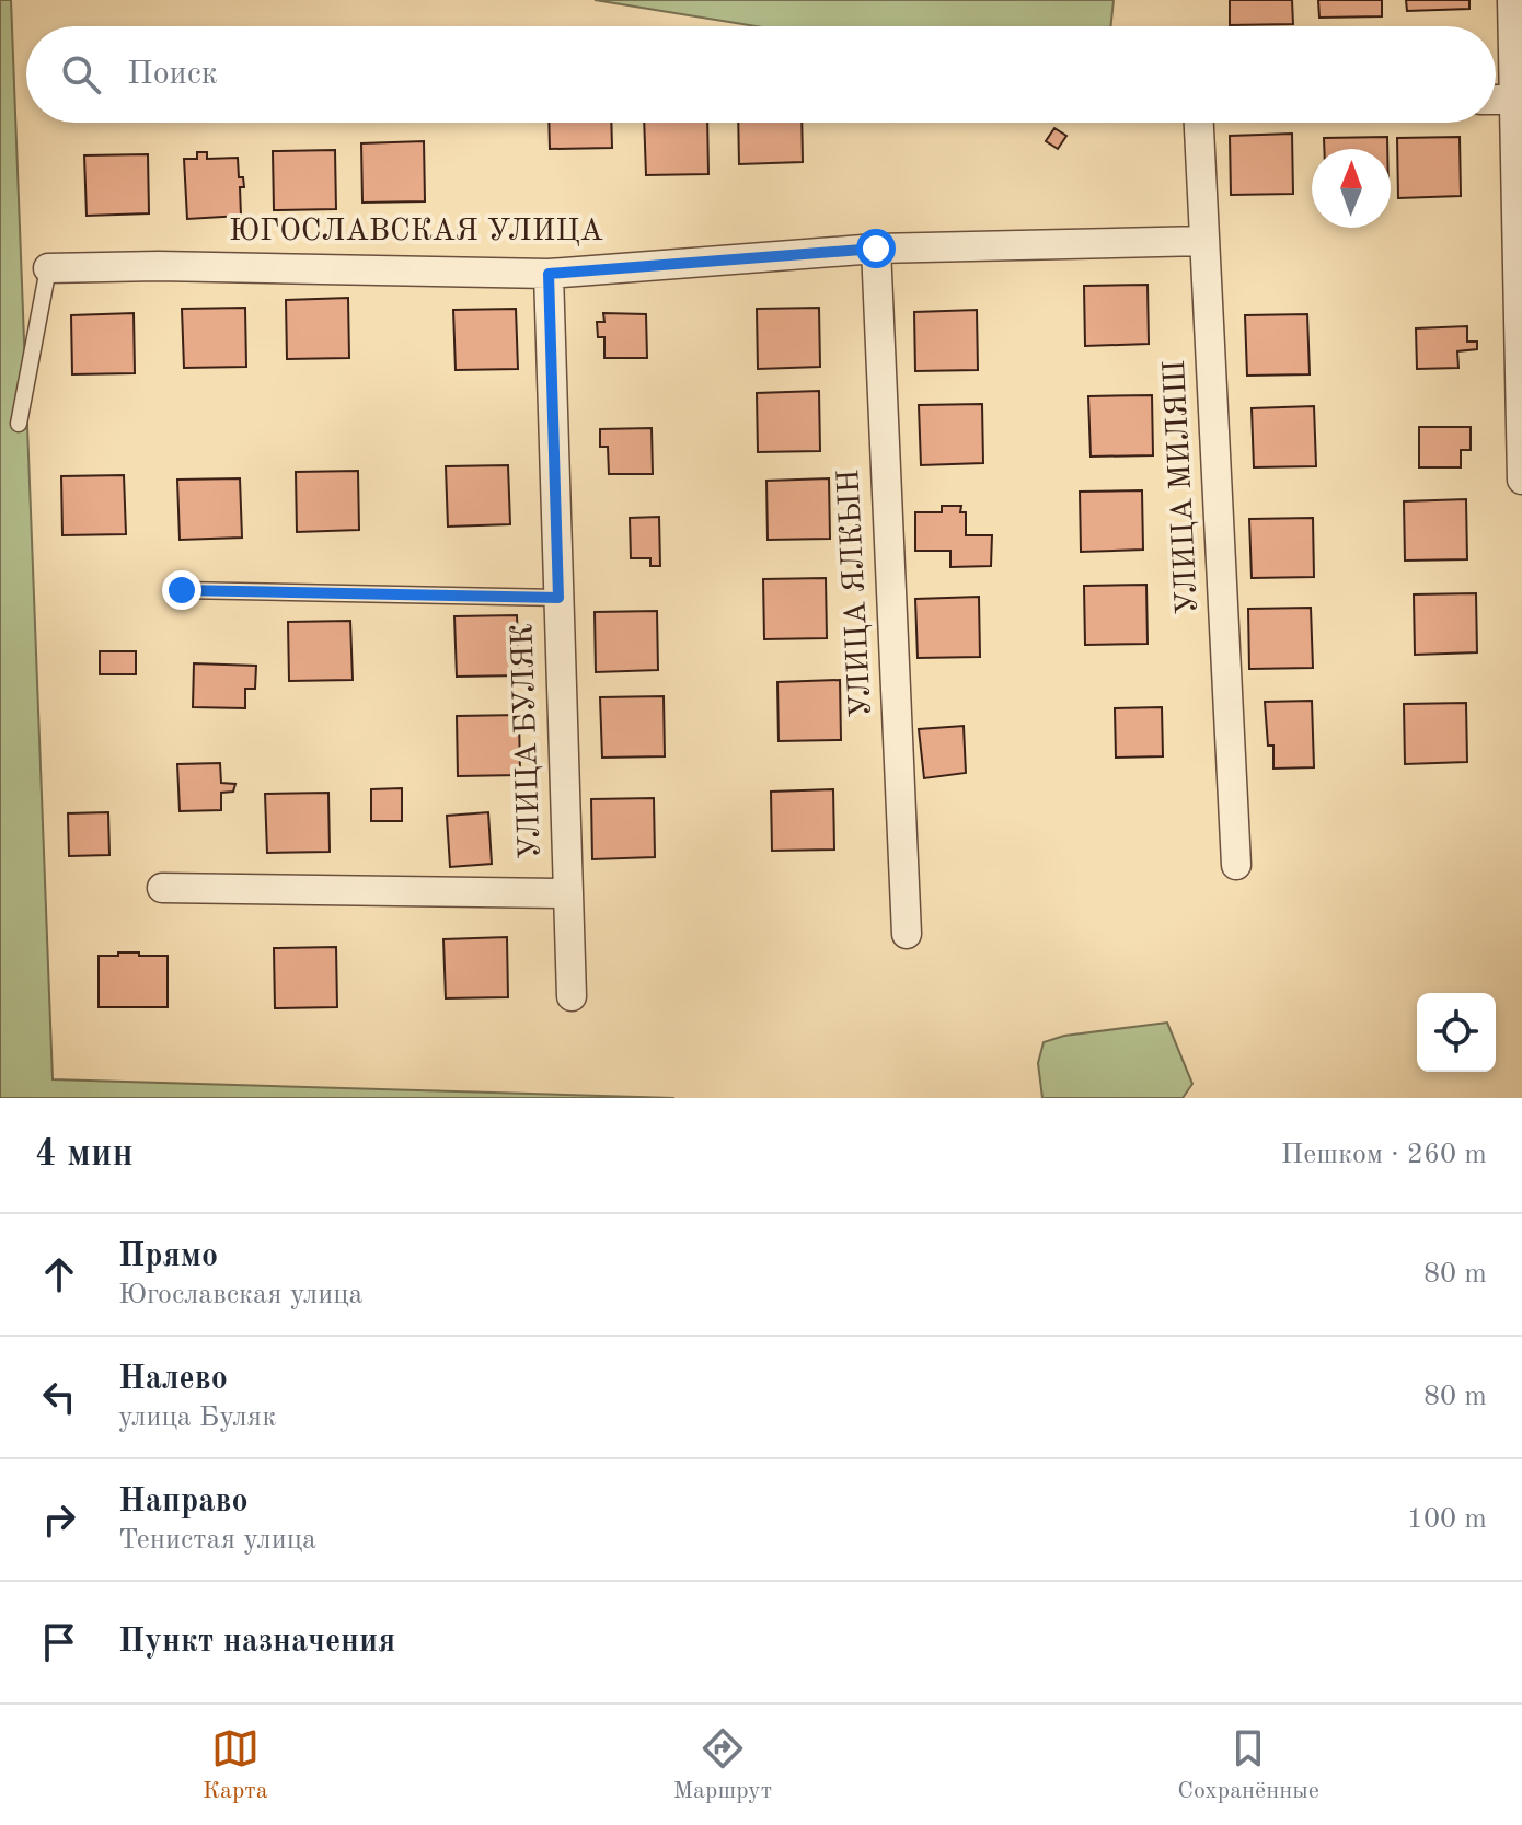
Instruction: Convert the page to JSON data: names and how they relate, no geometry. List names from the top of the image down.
{
  "streets": {
    "street": [
      "ЮГОСЛАВСКАЯ УЛИЦА",
      "УЛИЦА МИЛЯШ",
      "УЛИЦА ЯЛКЫН",
      "УЛИЦА БУЛЯК"
    ]
  },
  "crossings": [
    ["ЮГОСЛАВСКАЯ УЛИЦА", "УЛИЦА МИЛЯШ"],
    ["ЮГОСЛАВСКАЯ УЛИЦА", "УЛИЦА ЯЛКЫН"],
    ["ЮГОСЛАВСКАЯ УЛИЦА", "УЛИЦА БУЛЯК"]
  ],
  "north": "top",
  "page": {
    "search": "Поиск",
    "heading": ["4 мин", "Пешком · 260 m"],
    "list": [
      ["Прямо", "Югославская улица", "80 m"],
      ["Налево", "улица Буляк", "80 m"],
      ["Направо", "Тенистая улица", "100 m"],
      "Пункт назначения"
    ],
    "nav": ["Карта", "Маршрут", "Сохранённые"]
  }
}
